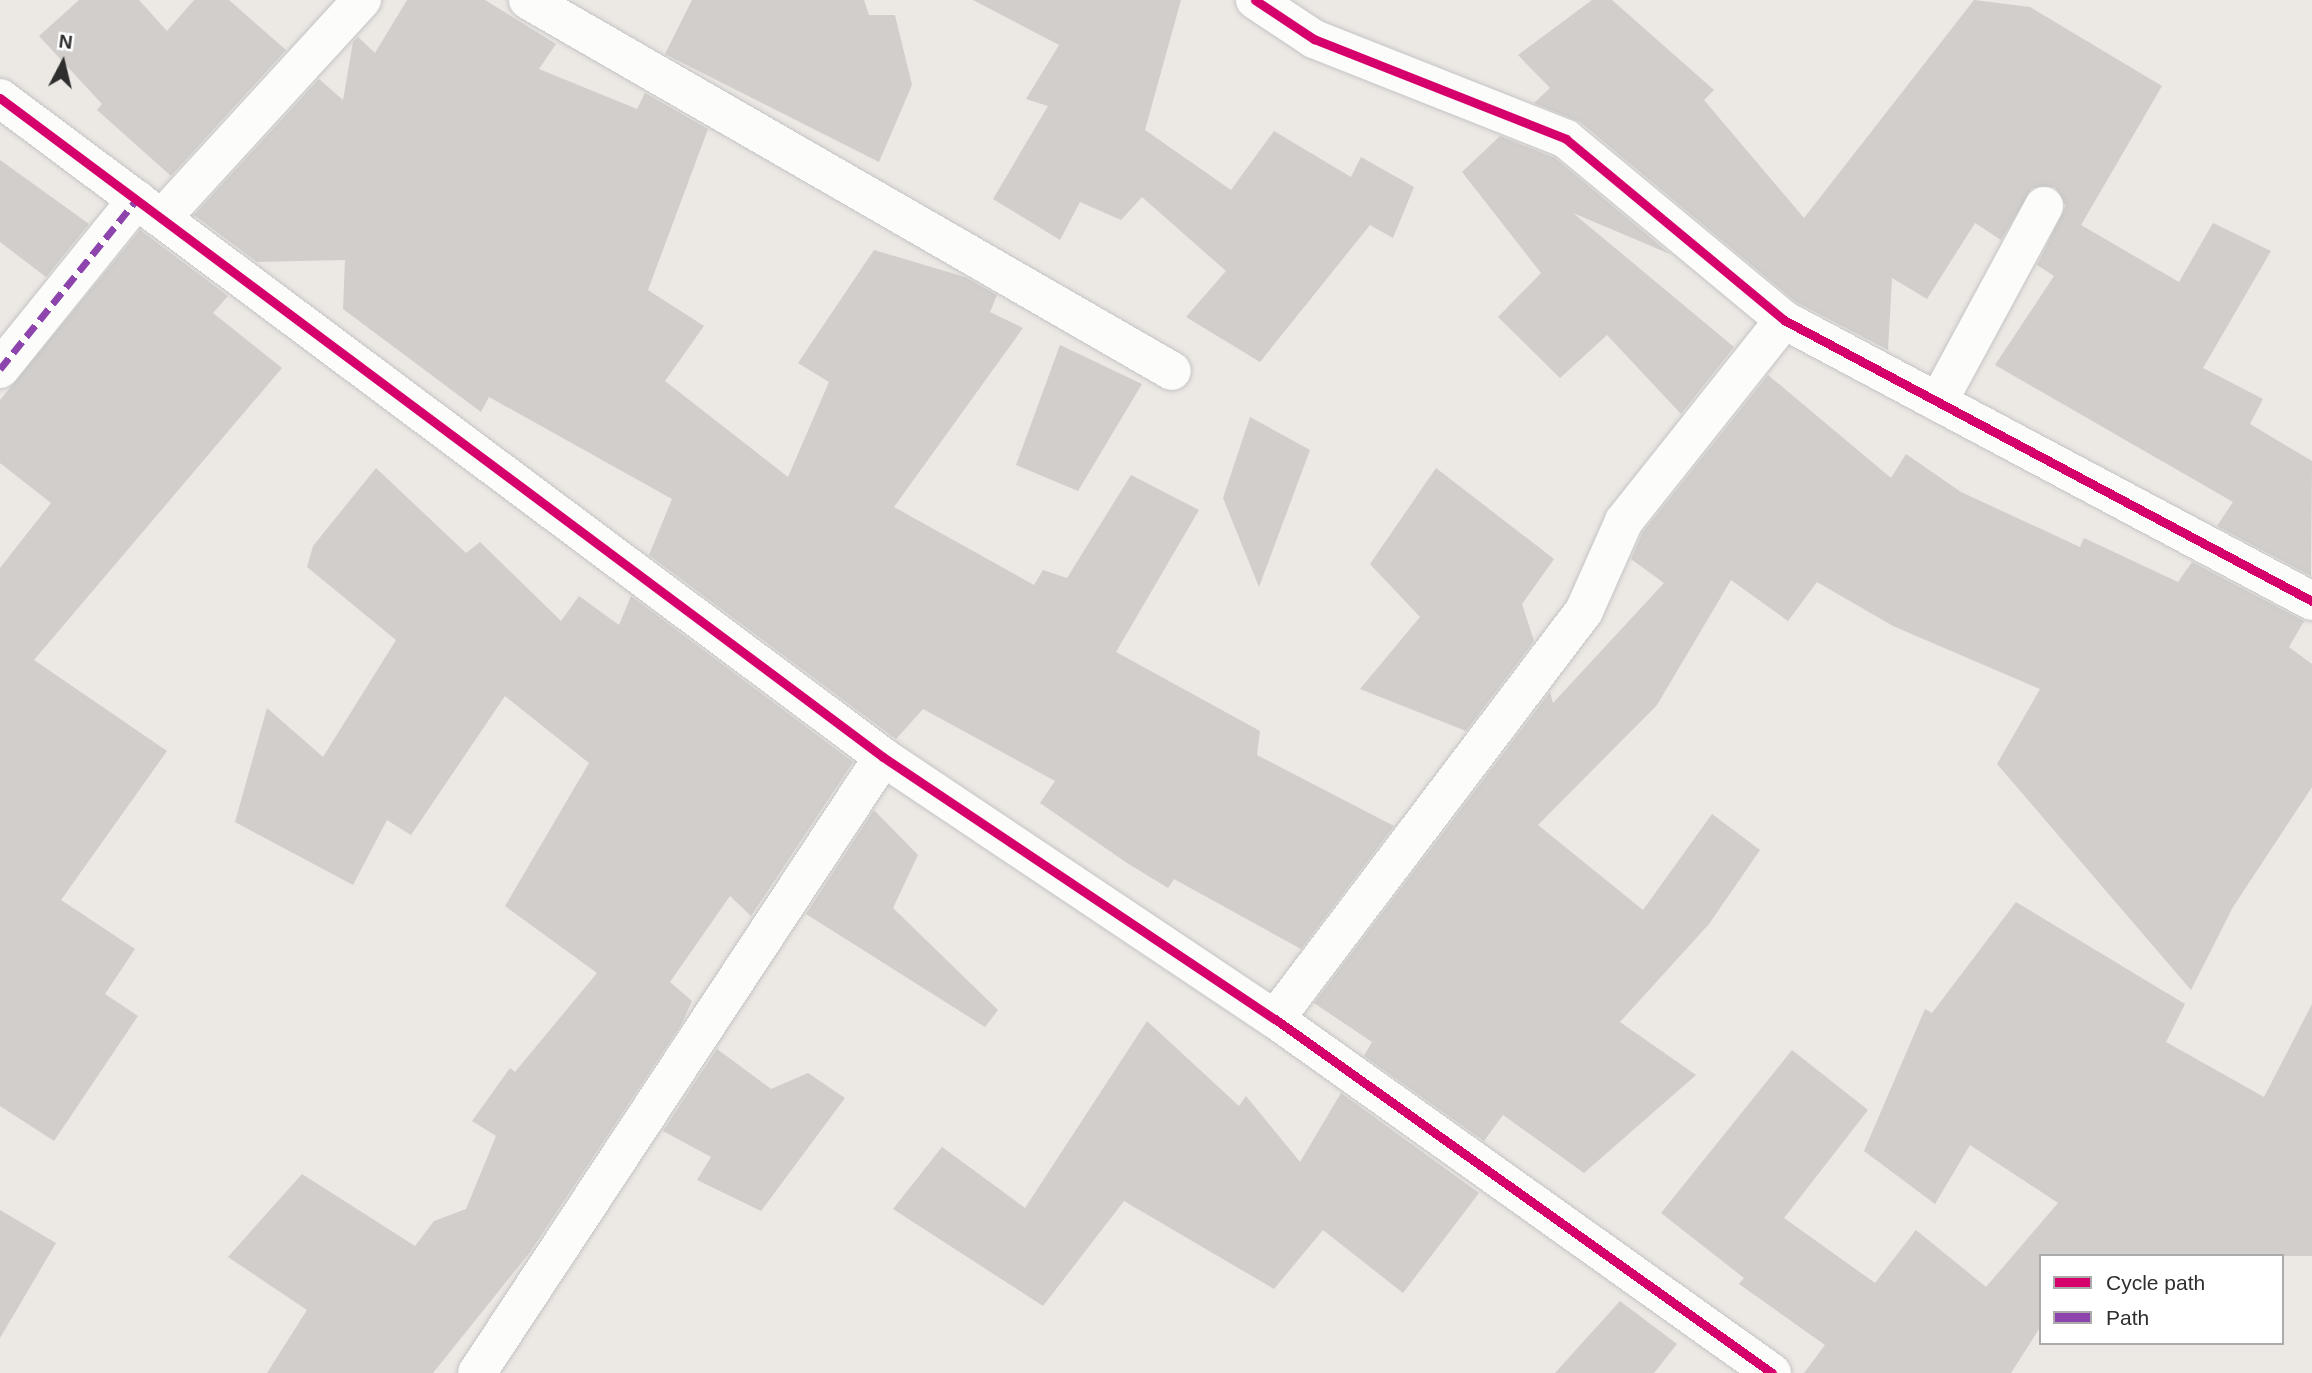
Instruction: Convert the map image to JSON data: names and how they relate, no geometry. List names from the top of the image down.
{
  "legend": ["Cycle path", "Path"],
  "north": "top"
}
